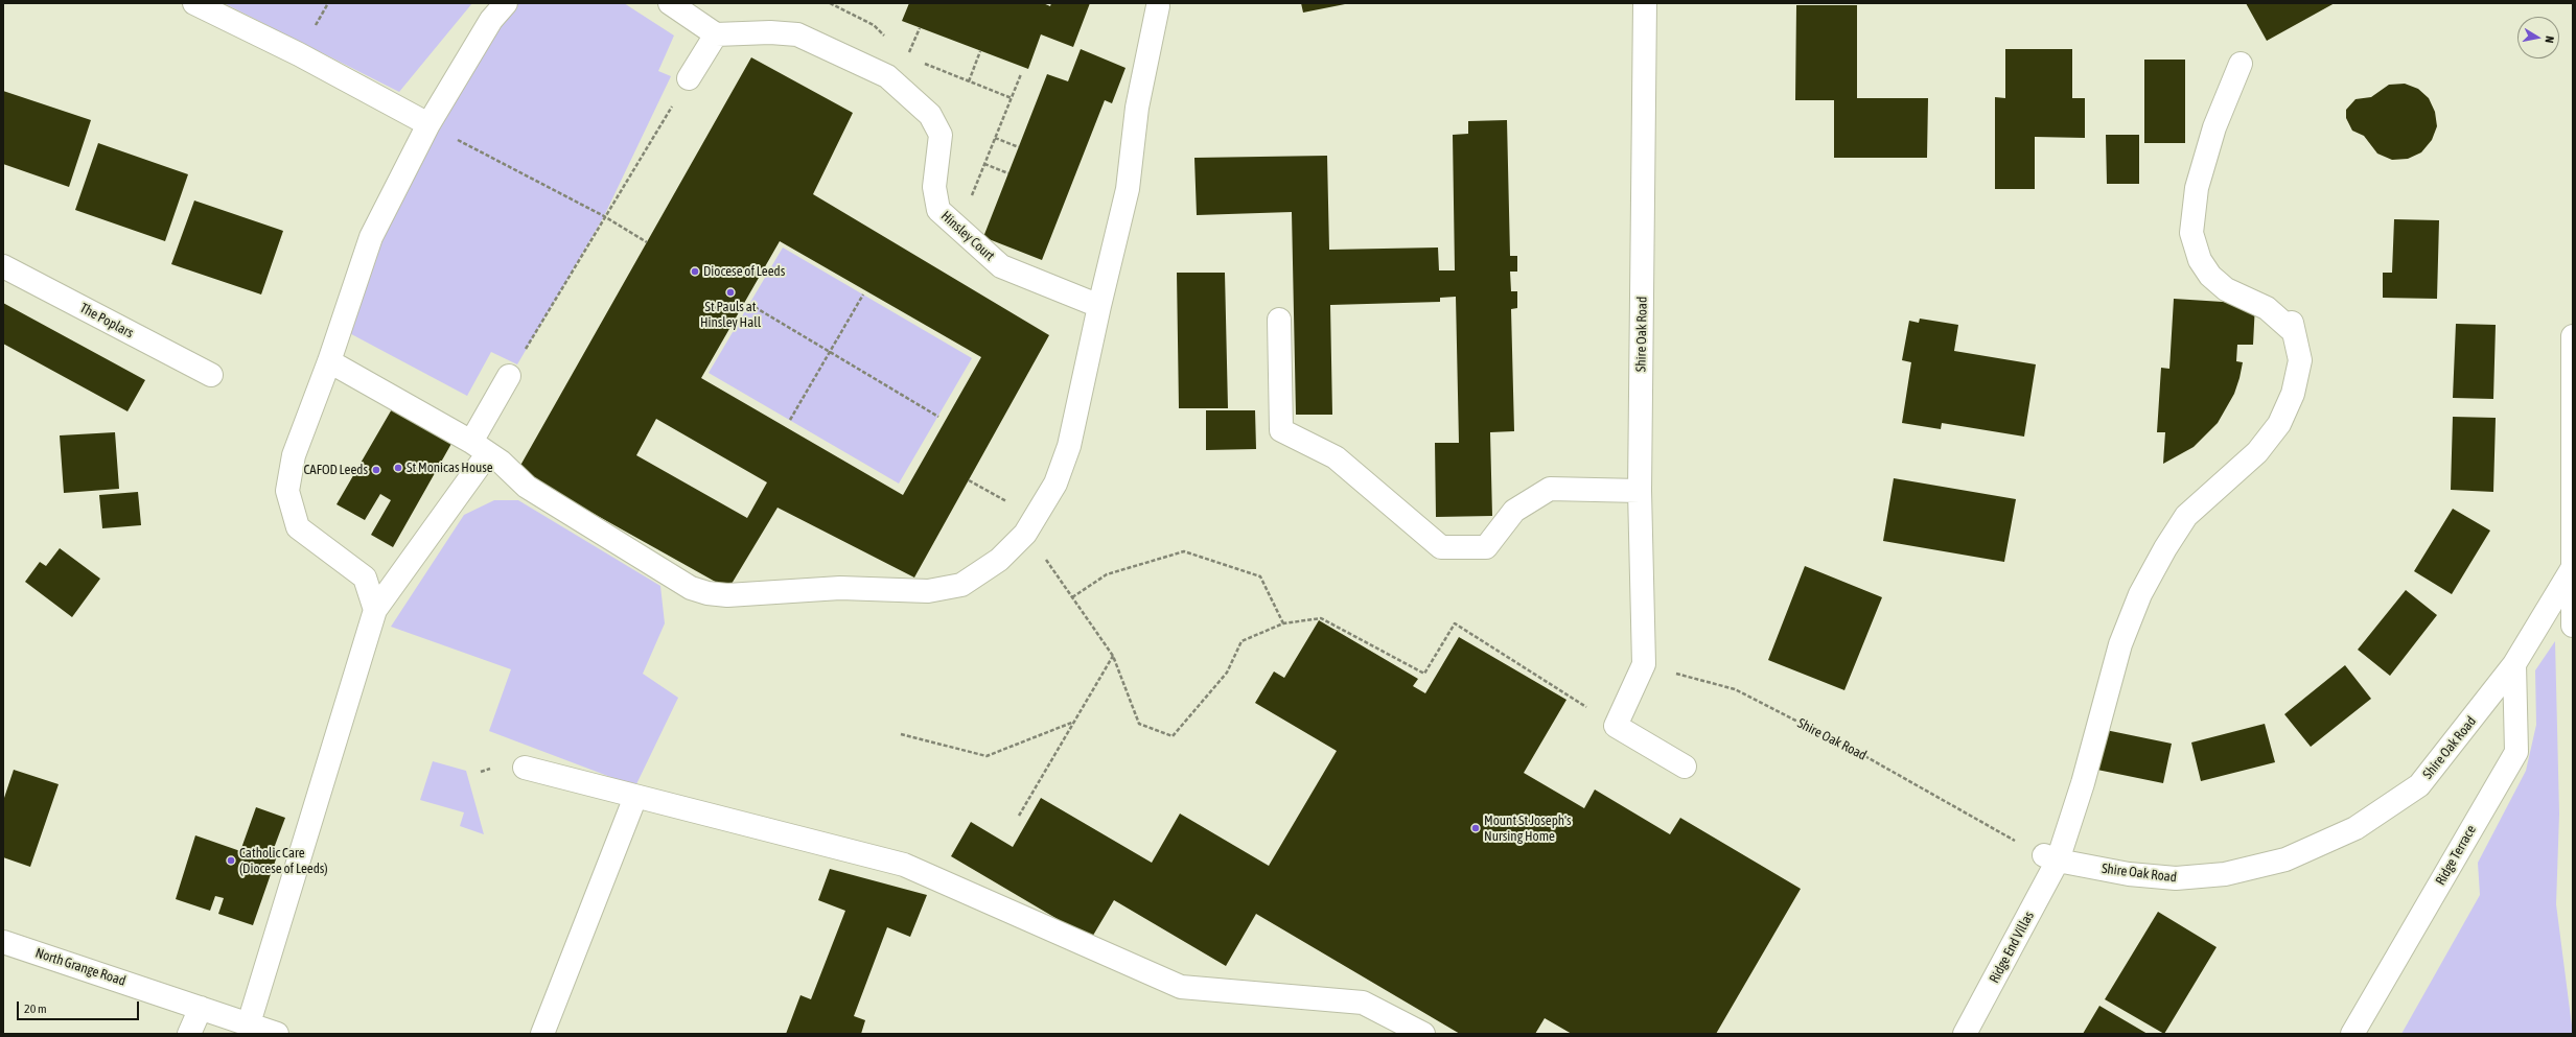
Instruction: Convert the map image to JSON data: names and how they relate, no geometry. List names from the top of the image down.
{
  "streets": {
    "street": [
      "Hinsley Court",
      "The Poplars",
      "Shire Oak Road",
      "Ridge Terrace",
      "Ridge End Villas",
      "North Grange Road"
    ]
  },
  "crossings": [
    ["Shire Oak Road", "Ridge Terrace"],
    ["Shire Oak Road", "Ridge End Villas"]
  ],
  "places": [
    "Diocese of Leeds",
    "St Pauls at Hinsley Hall",
    "St Monicas House",
    "CAFOD Leeds",
    "Mount St Joseph's Nursing Home",
    "Catholic Care (Diocese of Leeds)"
  ],
  "scale_bar": "20 m",
  "north": "right"
}
